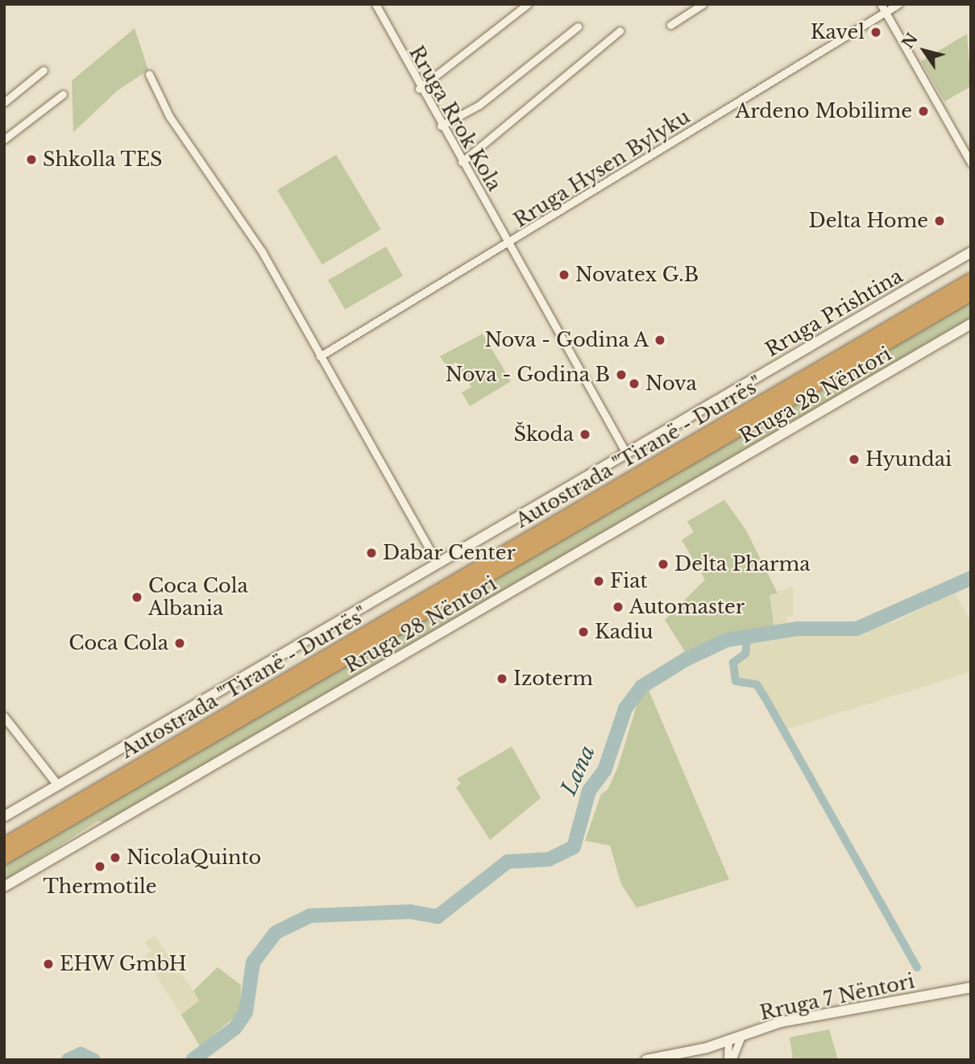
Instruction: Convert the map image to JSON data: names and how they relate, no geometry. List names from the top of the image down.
{
  "streets": {
    "highway": ["Autostrada \"Tiranë - Durrës\""],
    "main road": ["Rruga Prishtina", "Rruga 28 Nëntori", "Rruga 7 Nëntori"],
    "street": ["Rruga Rrok Kola", "Rruga Hysen Bylyku"]
  },
  "crossings": [
    ["Rruga Rrok Kola", "Rruga Hysen Bylyku"],
    ["Rruga Rrok Kola", "Rruga Prishtina"]
  ],
  "water": ["Lana"],
  "places": [
    "Kavel",
    "Ardeno Mobilime",
    "Shkolla TES",
    "Delta Home",
    "Novatex G.B",
    "Nova - Godina A",
    "Nova - Godina B",
    "Nova",
    "Škoda",
    "Hyundai",
    "Dabar Center",
    "Delta Pharma",
    "Fiat",
    "Coca Cola Albania",
    "Automaster",
    "Kadiu",
    "Coca Cola",
    "Izoterm",
    "NicolaQuinto",
    "Thermotile",
    "EHW GmbH"
  ],
  "north": "top left"
}
